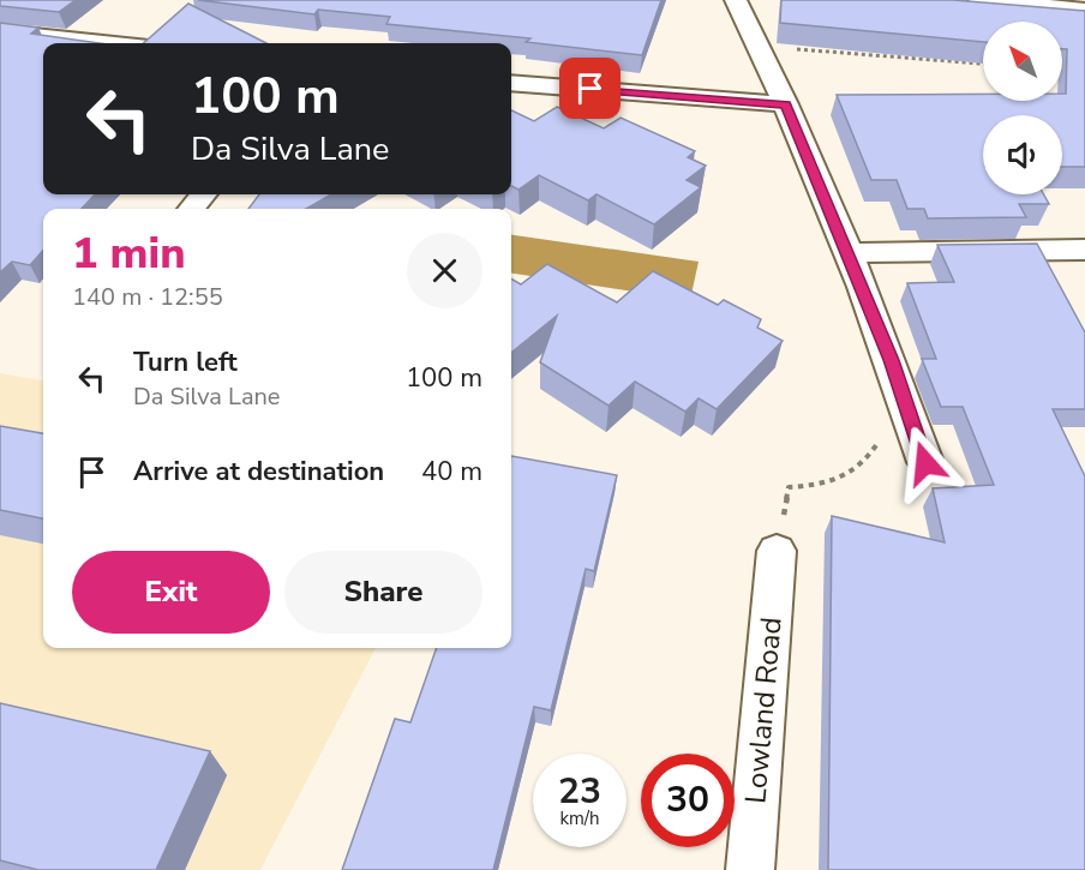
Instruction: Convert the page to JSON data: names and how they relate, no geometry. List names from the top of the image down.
{
  "streets": {
    "street": ["Lowland Road"]
  },
  "north": "top left",
  "page": {
    "turn": ["100 m", "Da Silva Lane"],
    "heading": ["1 min", "140 m · 12:55"],
    "list": [
      {
        "name": "Turn left",
        "note": "Da Silva Lane",
        "value": "100 m"
      },
      {
        "name": "Arrive at destination",
        "value": "40 m"
      }
    ],
    "buttons": ["Exit", "Share"],
    "speed": "23 km/h",
    "limit": "30"
  }
}
